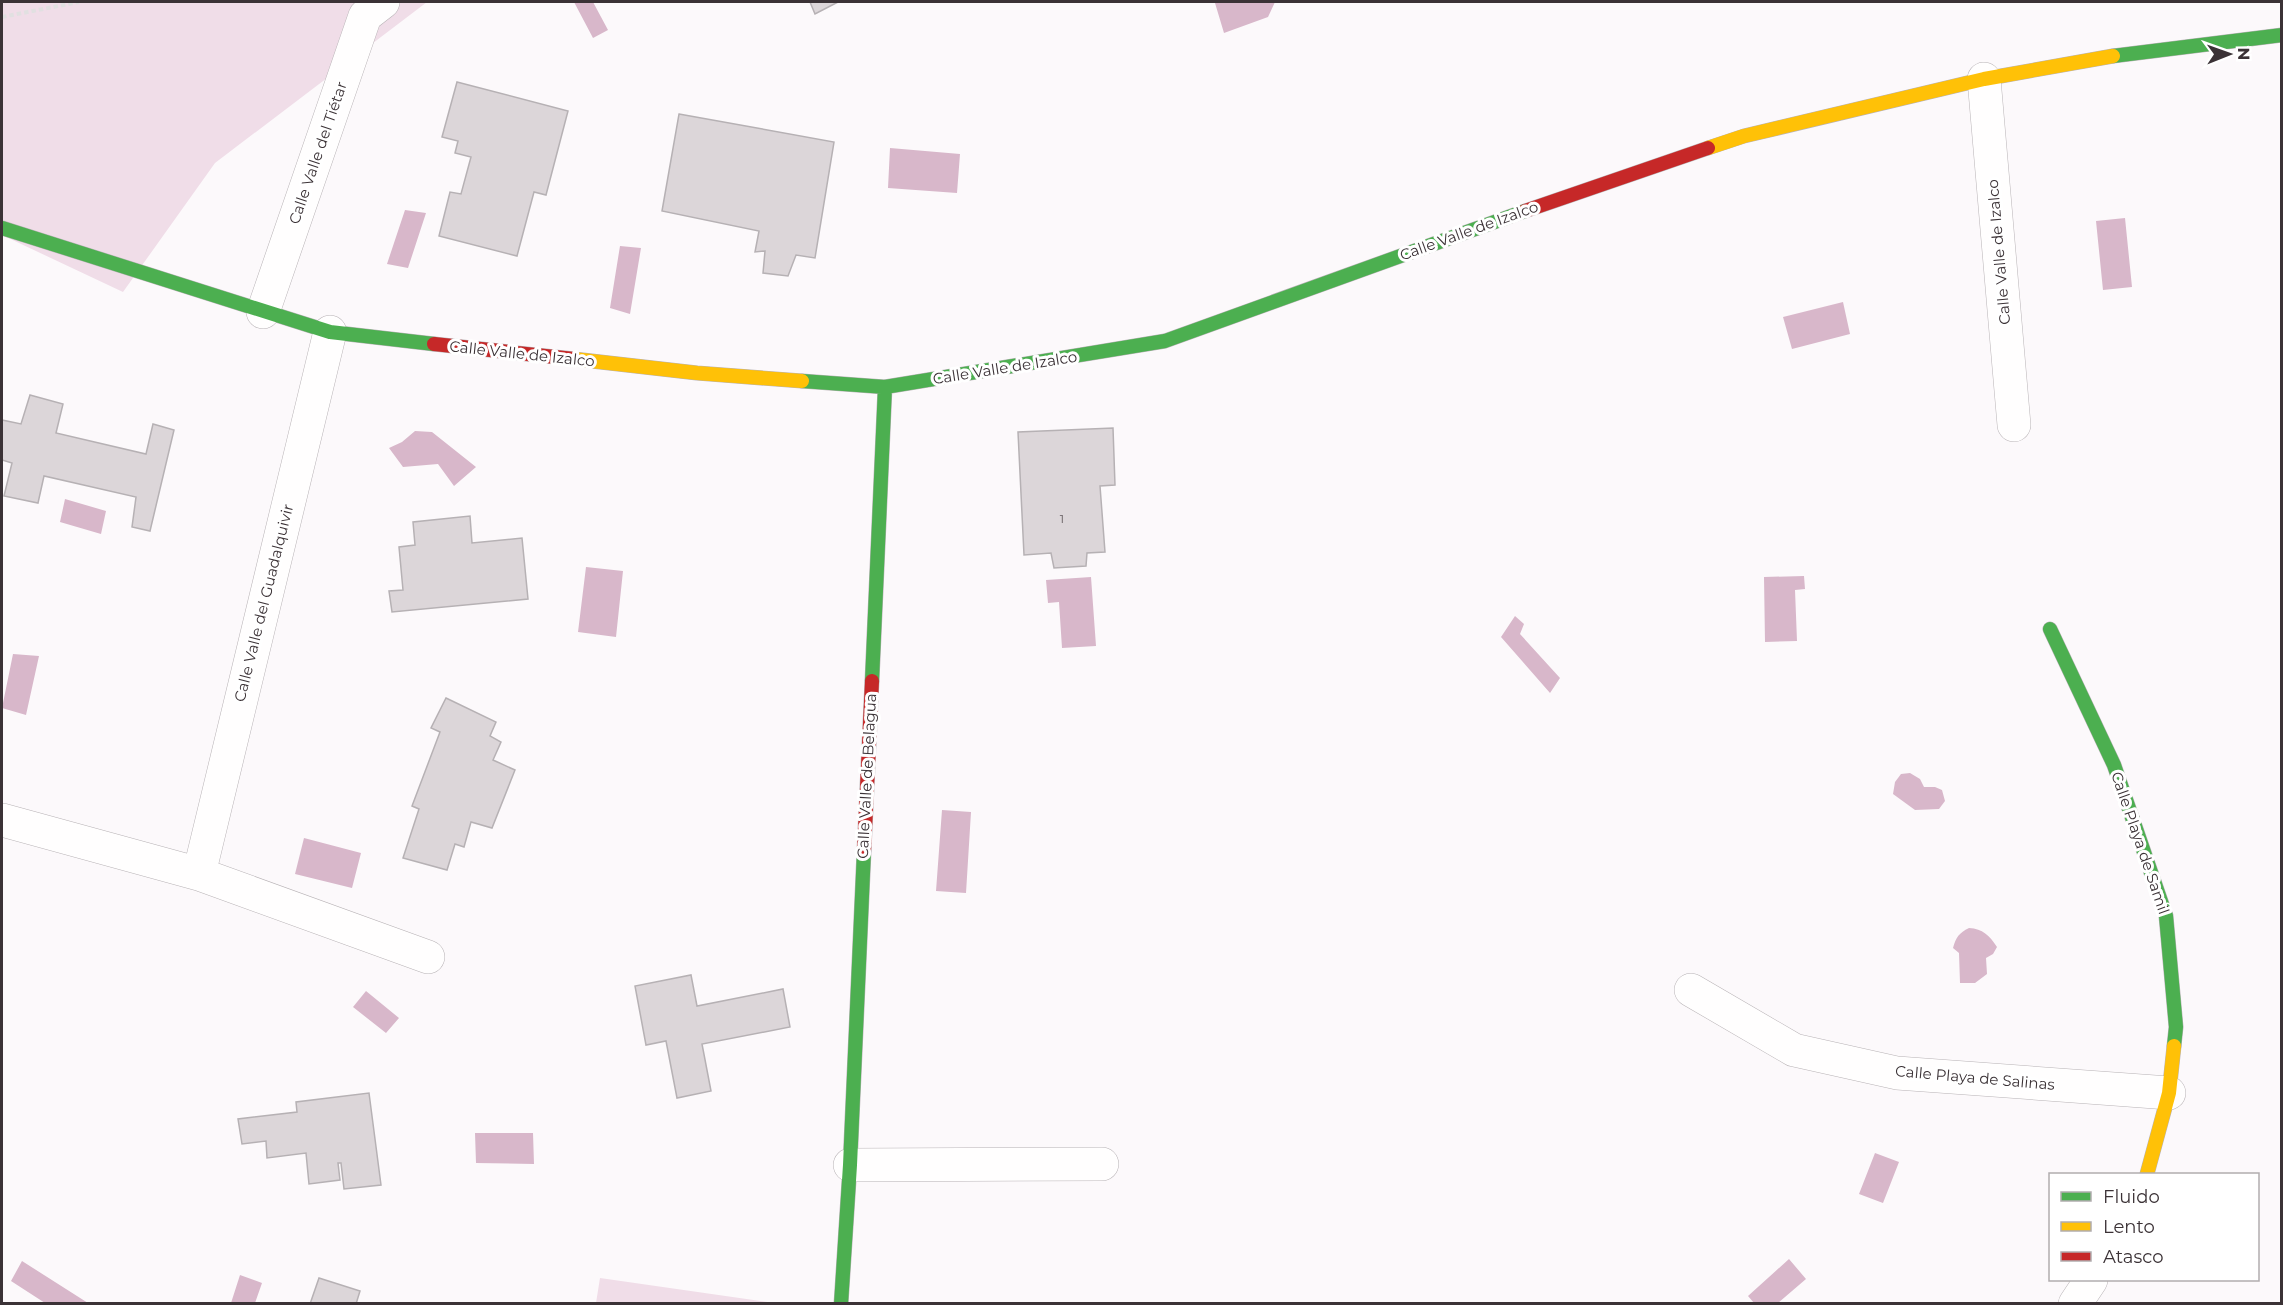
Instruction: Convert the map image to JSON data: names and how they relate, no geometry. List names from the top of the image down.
{
  "streets": {
    "street": [
      "Calle Valle del Tiétar",
      "Calle Valle de Izalco",
      "Calle Valle del Guadalquivir",
      "Calle Valle de Belagua",
      "Calle Playa de Samil",
      "Calle Playa de Salinas"
    ]
  },
  "crossings": [
    ["Calle Valle del Tiétar", "Calle Valle de Izalco"],
    ["Calle Valle de Izalco", "Calle Valle del Guadalquivir"],
    ["Calle Valle de Izalco", "Calle Valle de Belagua"],
    ["Calle Playa de Samil", "Calle Playa de Salinas"]
  ],
  "house_numbers": ["1"],
  "legend": ["Fluido", "Lento", "Atasco"],
  "north": "right"
}
